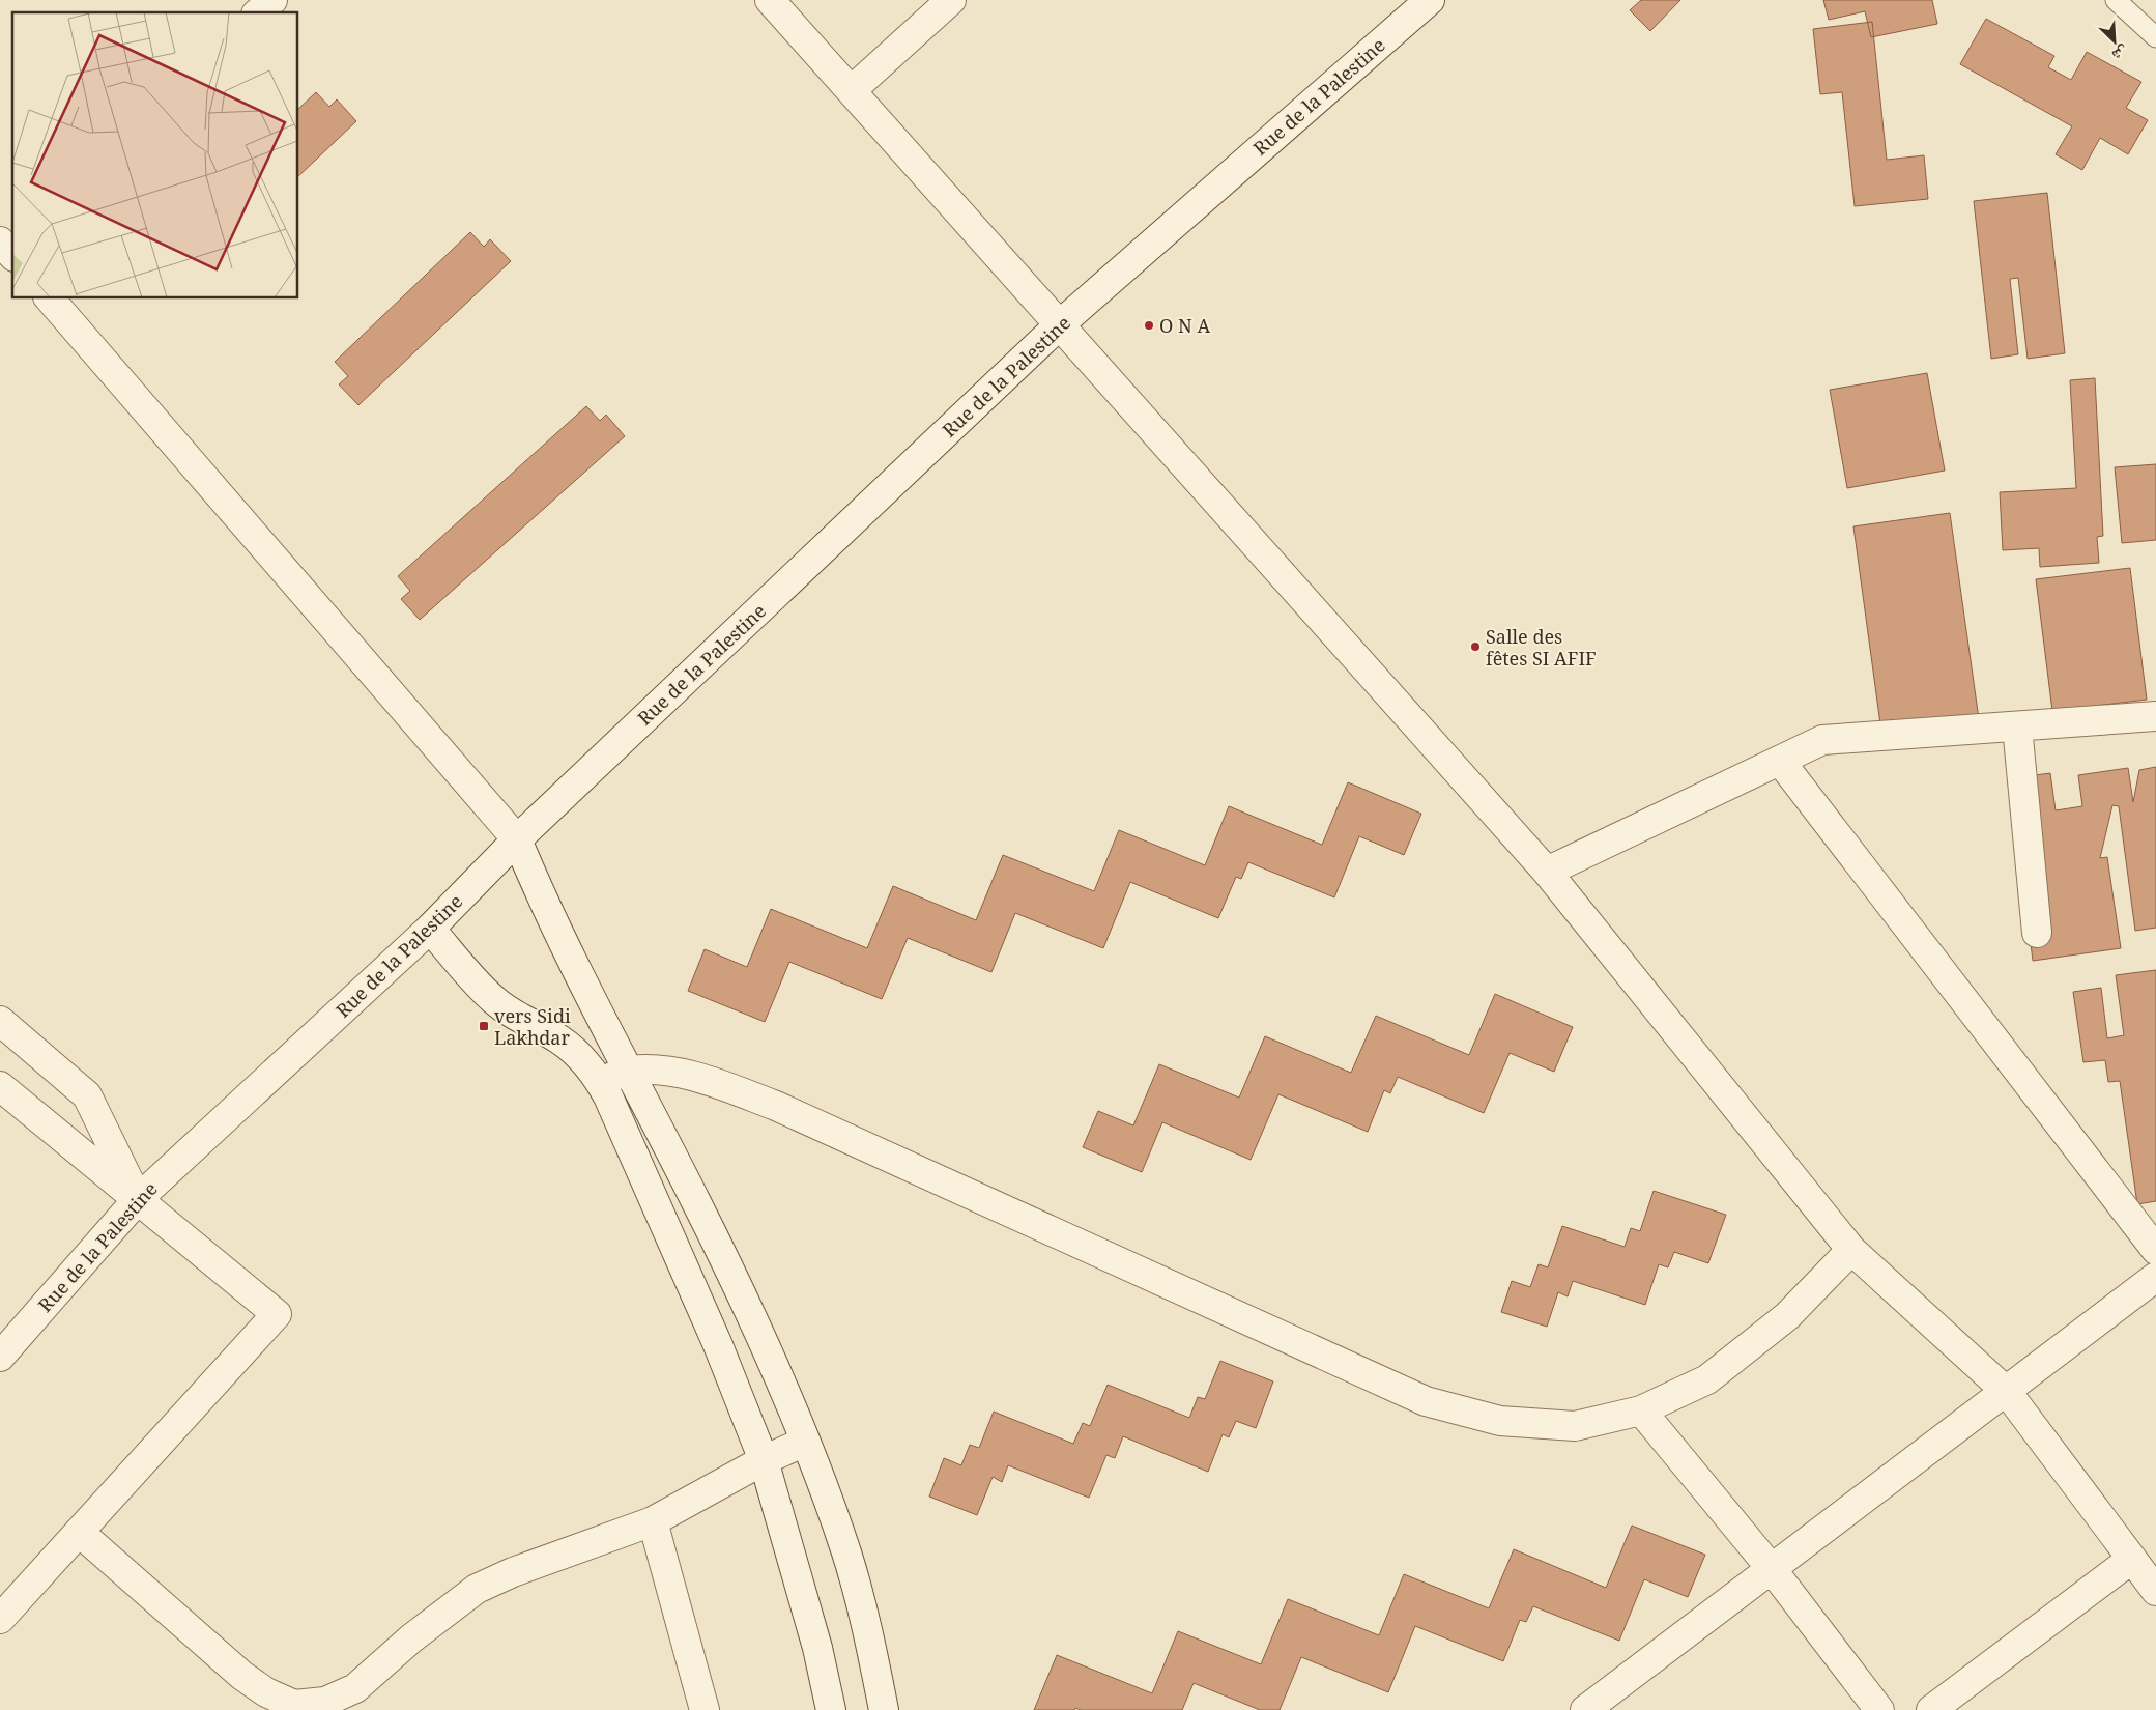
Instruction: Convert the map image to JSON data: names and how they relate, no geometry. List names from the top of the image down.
{
  "streets": {
    "street": ["Rue de la Palestine"]
  },
  "places": {
    "other": ["O N A", "Salle des fêtes SI AFIF"],
    "transit": ["vers Sidi Lakhdar"]
  },
  "north": "bottom right"
}
